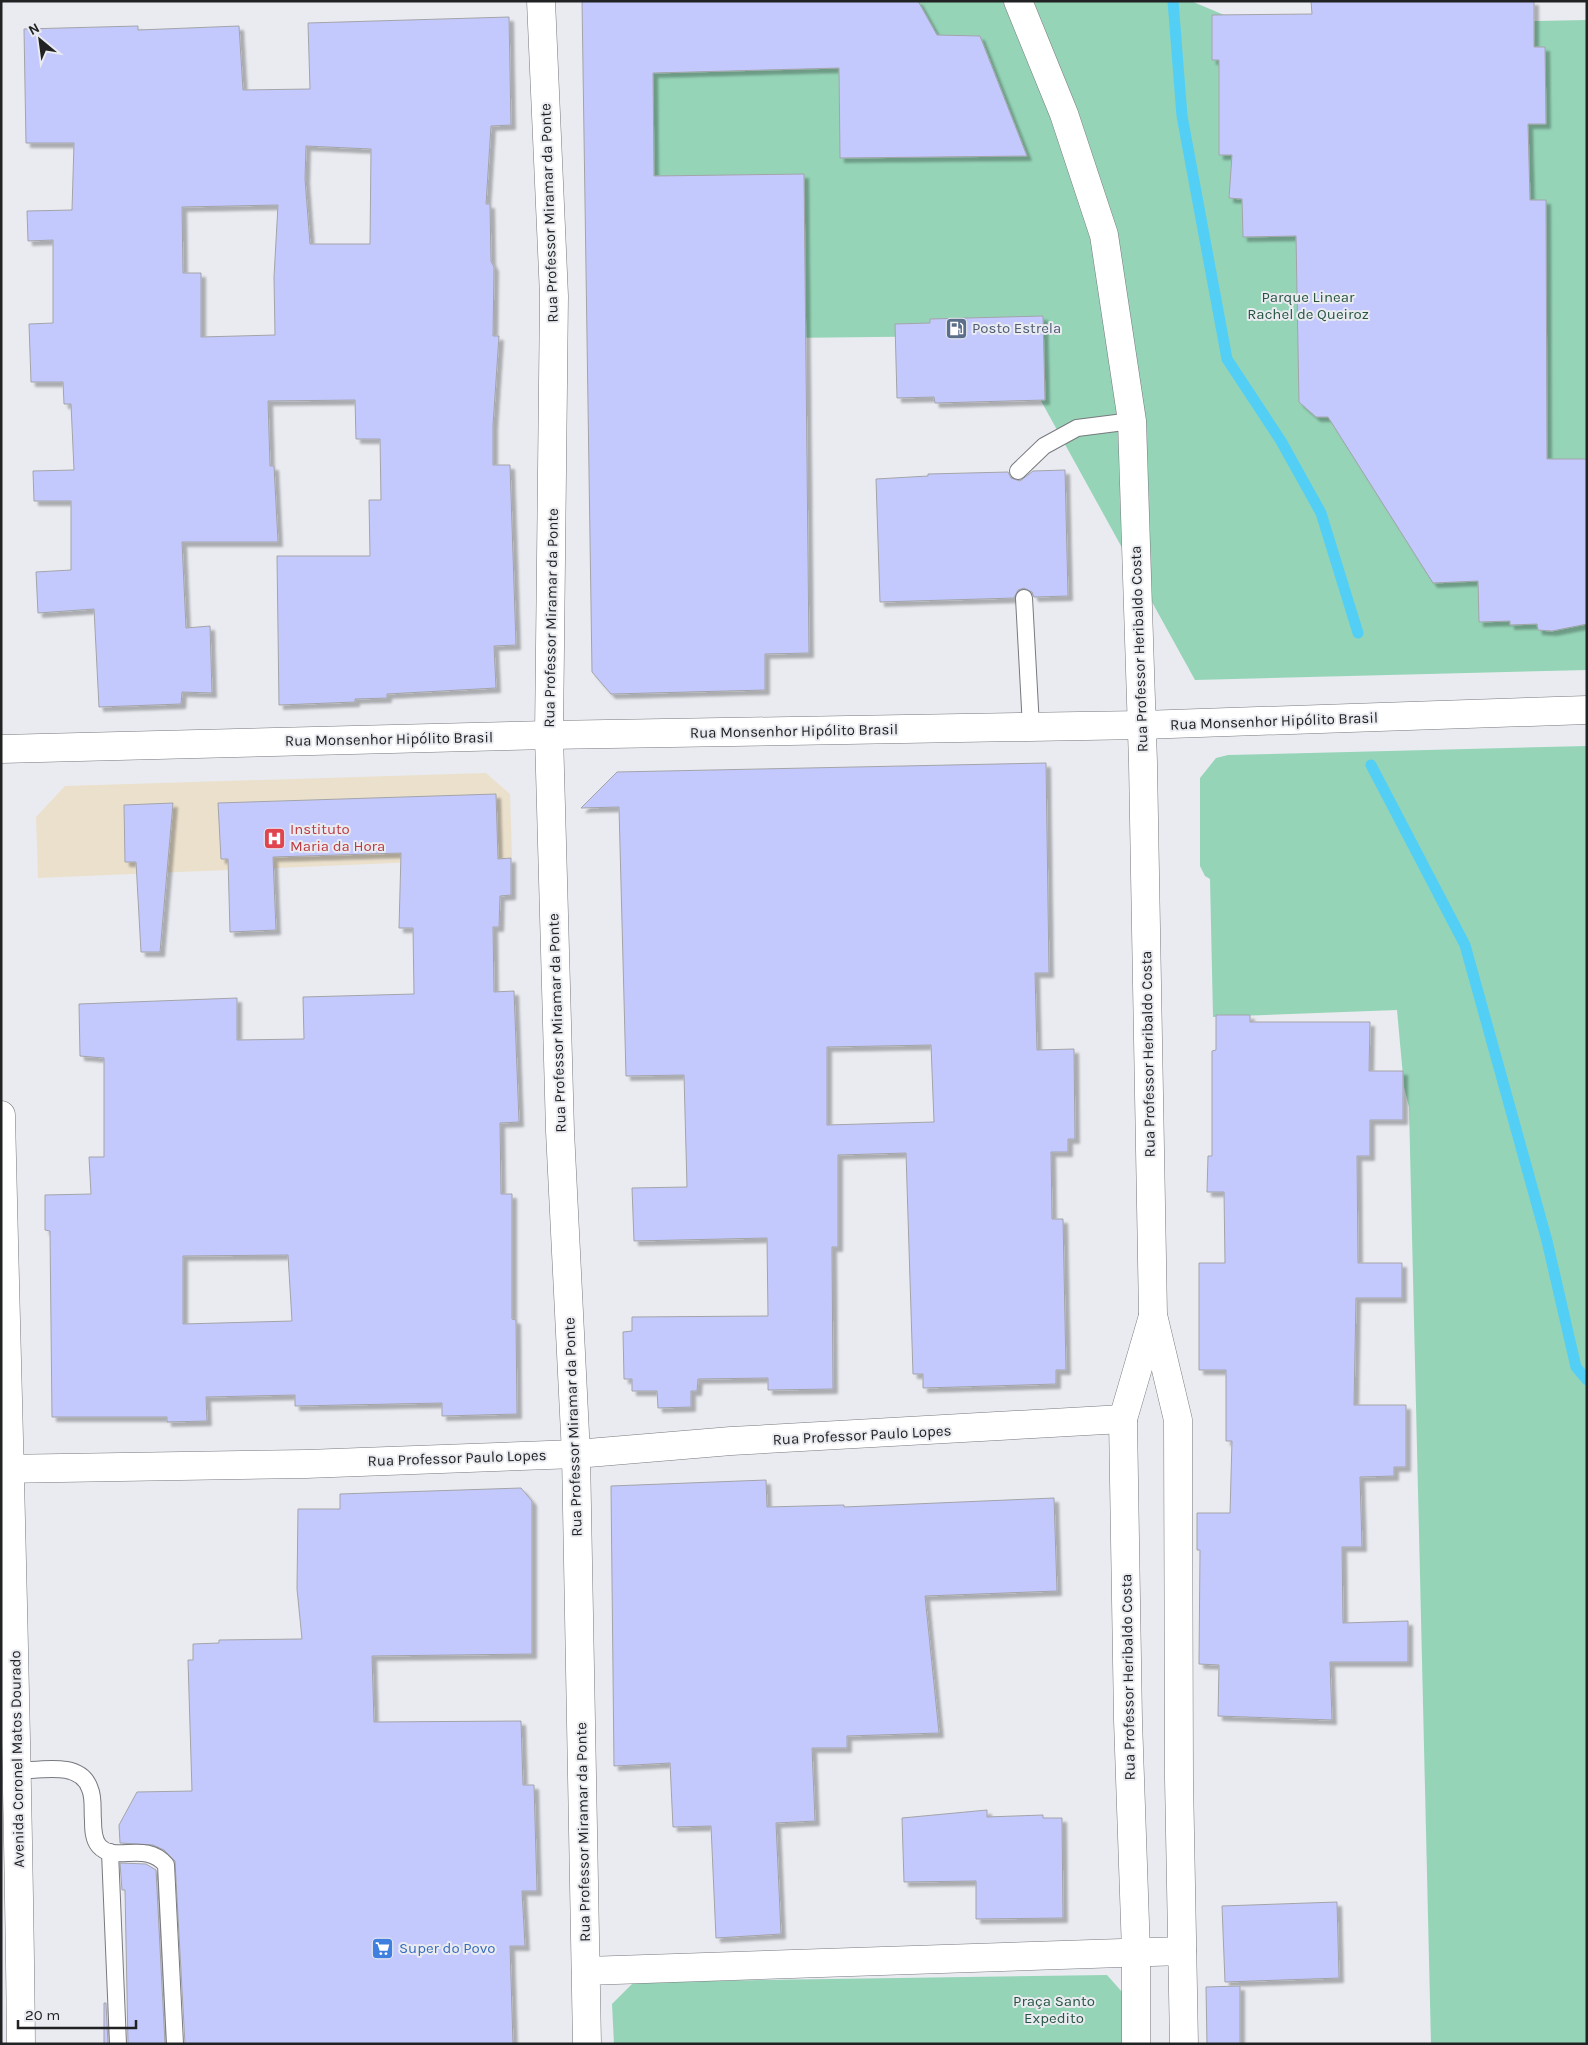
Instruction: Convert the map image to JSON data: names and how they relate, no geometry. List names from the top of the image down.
{
  "streets": {
    "main road": [
      "Rua Professor Miramar da Ponte",
      "Rua Professor Heribaldo Costa",
      "Rua Monsenhor Hipólito Brasil",
      "Rua Professor Paulo Lopes",
      "Avenida Coronel Matos Dourado"
    ]
  },
  "crossings": [
    ["Rua Professor Miramar da Ponte", "Rua Monsenhor Hipólito Brasil"],
    ["Rua Professor Miramar da Ponte", "Rua Professor Paulo Lopes"],
    ["Rua Professor Heribaldo Costa", "Rua Monsenhor Hipólito Brasil"],
    ["Rua Professor Heribaldo Costa", "Rua Professor Paulo Lopes"],
    ["Rua Professor Paulo Lopes", "Avenida Coronel Matos Dourado"]
  ],
  "parks": ["Parque Linear Rachel de Queiroz", "Praça Santo Expedito"],
  "places": {
    "fuel station": ["Posto Estrela"],
    "hospital": ["Instituto Maria da Hora"],
    "supermarket": ["Super do Povo"]
  },
  "scale_bar": "20 m",
  "north": "top left"
}
